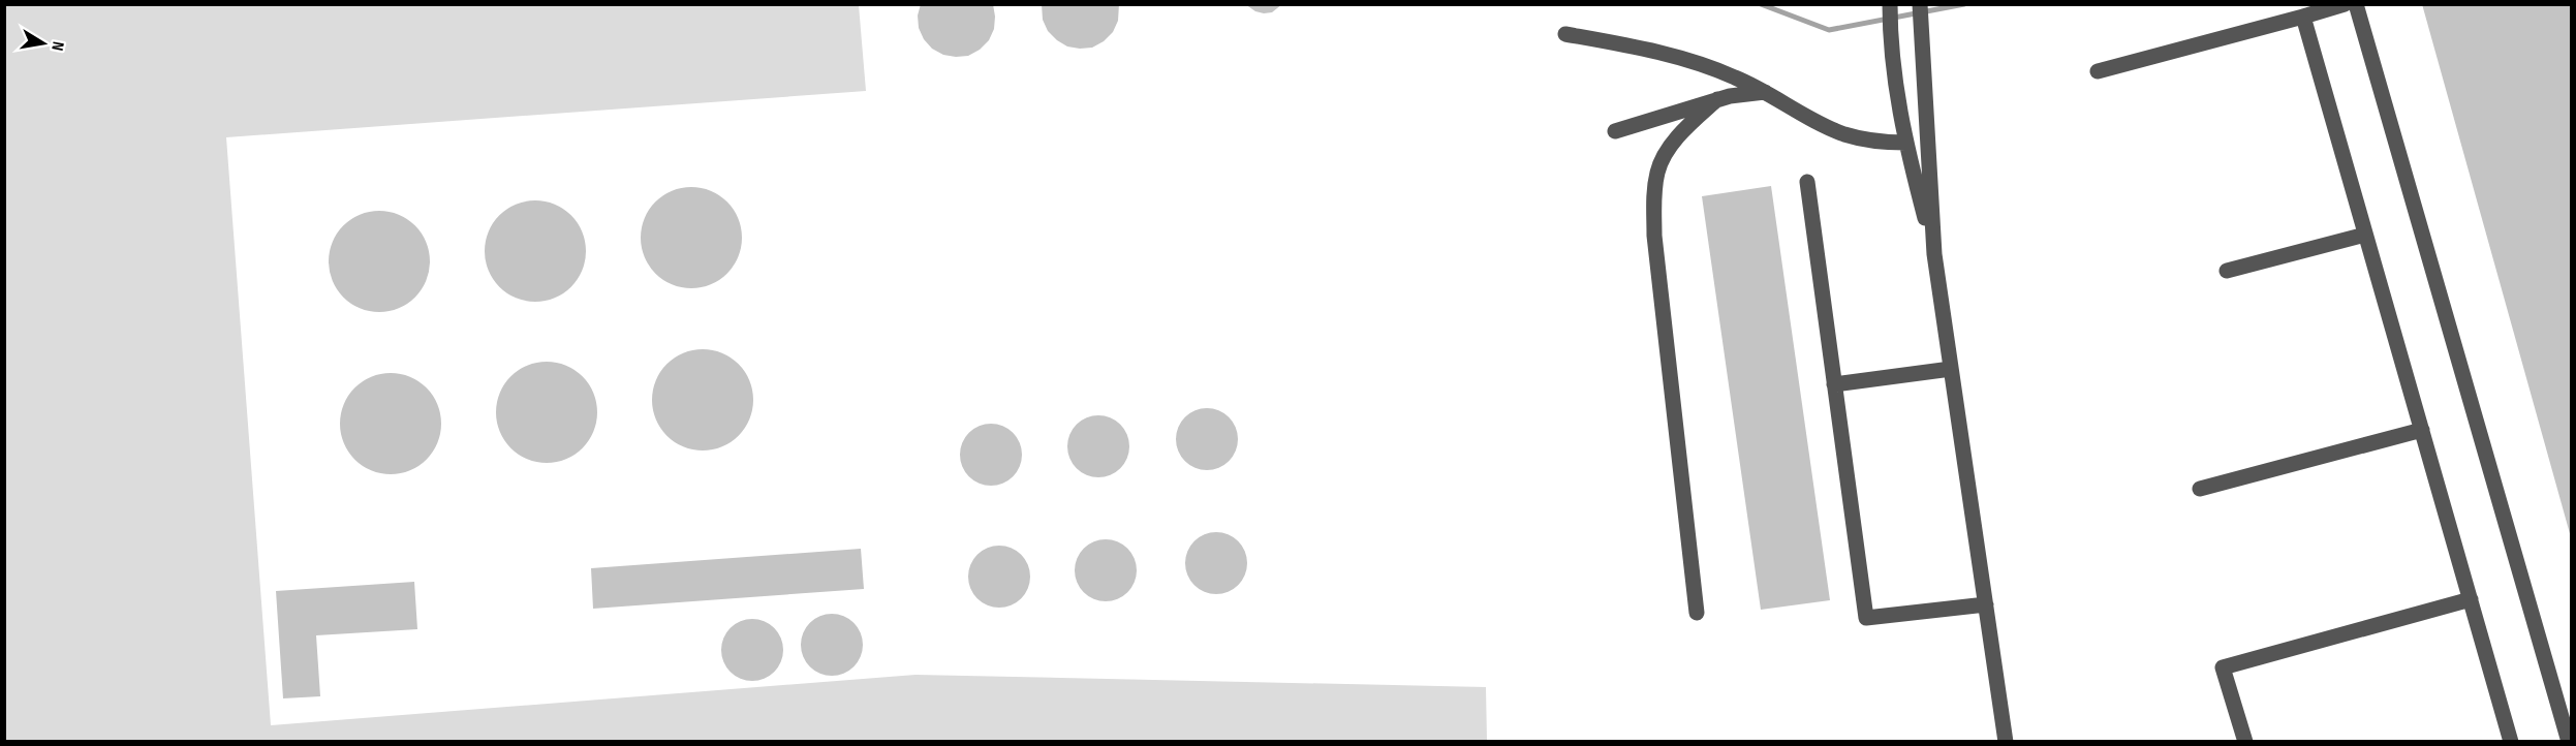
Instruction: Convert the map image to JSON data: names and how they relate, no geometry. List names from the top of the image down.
{
  "north": "right"
}
